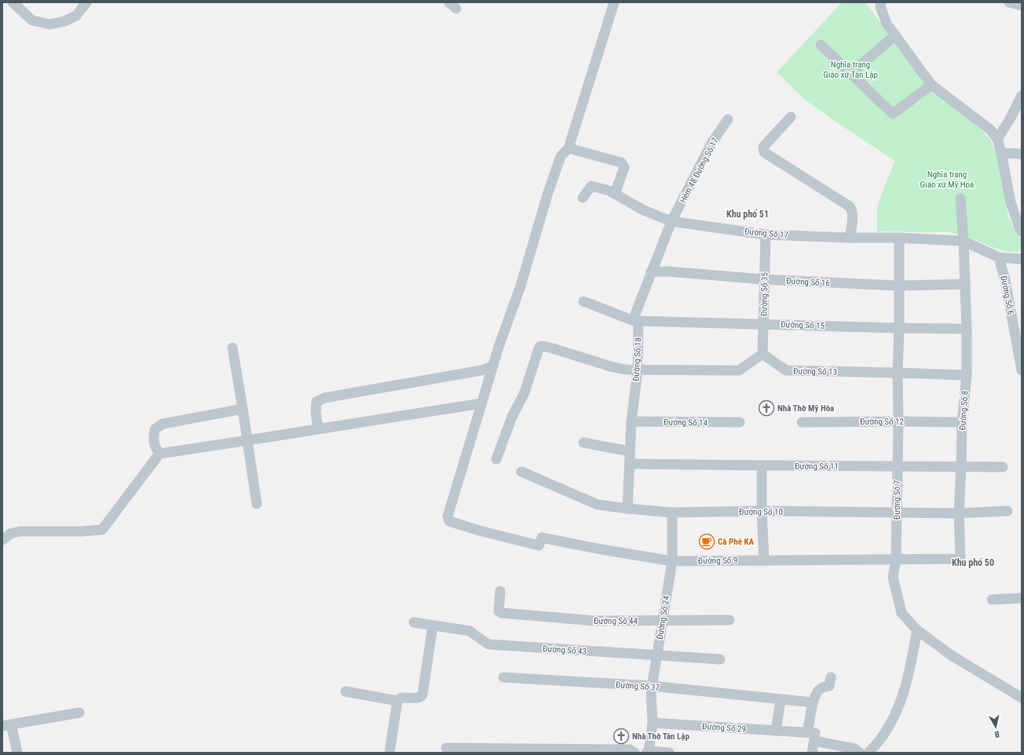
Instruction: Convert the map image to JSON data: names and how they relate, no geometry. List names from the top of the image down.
{
  "streets": {
    "street": [
      "Hẻm 48 Đường Số 17",
      "Đường Số 17",
      "Đường Số 16",
      "Đường Số 35",
      "Đường Số 6",
      "Đường Số 15",
      "Đường Số 18",
      "Đường Số 13",
      "Đường Số 8",
      "Đường Số 12",
      "Đường Số 14",
      "Đường Số 11",
      "Đường Số 7",
      "Đường Số 10",
      "Đường Số 9",
      "Đường Số 24",
      "Đường Số 44",
      "Đường Số 43",
      "Đường Số 37",
      "Đường Số 29"
    ]
  },
  "crossings": [
    ["Hẻm 48 Đường Số 17", "Đường Số 17"],
    ["Hẻm 48 Đường Số 17", "Đường Số 18"],
    ["Đường Số 17", "Đường Số 35"],
    ["Đường Số 17", "Đường Số 18"],
    ["Đường Số 17", "Đường Số 8"],
    ["Đường Số 17", "Đường Số 7"],
    ["Đường Số 16", "Đường Số 35"],
    ["Đường Số 16", "Đường Số 18"],
    ["Đường Số 16", "Đường Số 8"],
    ["Đường Số 16", "Đường Số 7"],
    ["Đường Số 35", "Đường Số 15"],
    ["Đường Số 35", "Đường Số 13"],
    ["Đường Số 15", "Đường Số 18"],
    ["Đường Số 15", "Đường Số 8"],
    ["Đường Số 15", "Đường Số 7"],
    ["Đường Số 18", "Đường Số 14"],
    ["Đường Số 18", "Đường Số 11"],
    ["Đường Số 18", "Đường Số 10"],
    ["Đường Số 13", "Đường Số 8"],
    ["Đường Số 13", "Đường Số 7"],
    ["Đường Số 8", "Đường Số 12"],
    ["Đường Số 8", "Đường Số 11"],
    ["Đường Số 8", "Đường Số 7"],
    ["Đường Số 8", "Đường Số 10"],
    ["Đường Số 8", "Đường Số 9"],
    ["Đường Số 12", "Đường Số 7"],
    ["Đường Số 11", "Đường Số 7"],
    ["Đường Số 7", "Đường Số 10"],
    ["Đường Số 7", "Đường Số 9"],
    ["Đường Số 10", "Đường Số 24"],
    ["Đường Số 9", "Đường Số 24"],
    ["Đường Số 24", "Đường Số 44"],
    ["Đường Số 24", "Đường Số 43"],
    ["Đường Số 24", "Đường Số 37"],
    ["Đường Số 24", "Đường Số 29"]
  ],
  "districts": ["Khu phố 51", "Khu phố 50"],
  "parks": ["Nghĩa trang Giáo xứ Tân Lập", "Nghĩa trang Giáo xứ Mỹ Hoà"],
  "places": {
    "church": ["Nhà Thờ Mỹ Hòa", "Nhà Thờ Tân Lập"],
    "cafe": ["Cà Phê KA"]
  },
  "north": "bottom"
}
